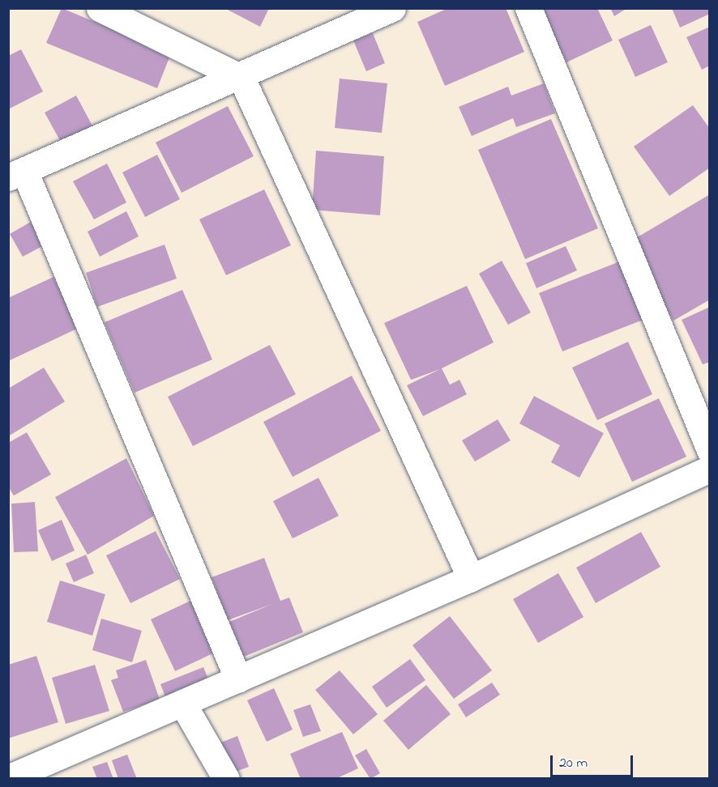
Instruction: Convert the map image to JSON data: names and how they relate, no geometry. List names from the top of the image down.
{
  "scale_bar": "20 m"
}
